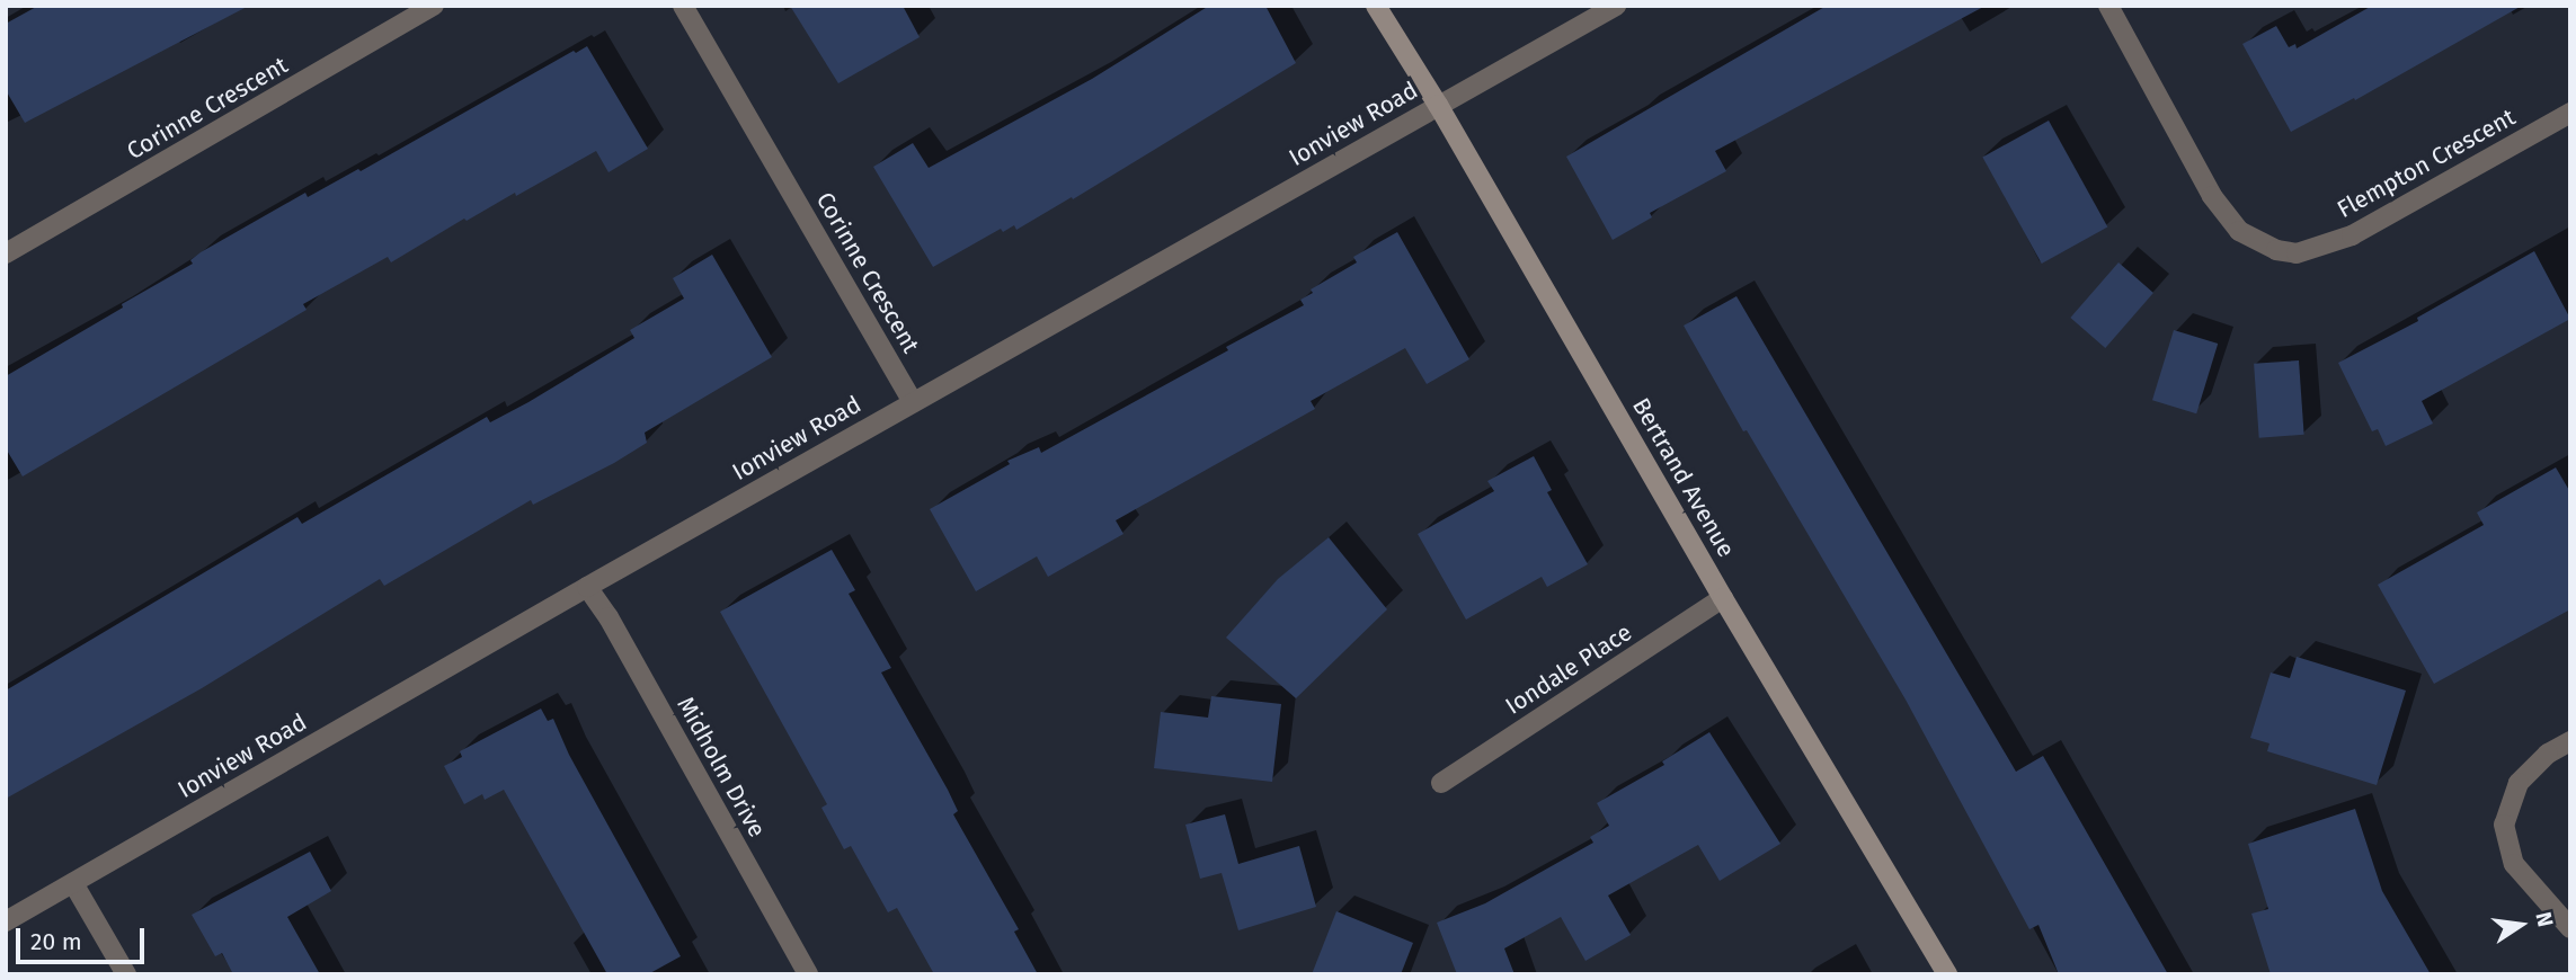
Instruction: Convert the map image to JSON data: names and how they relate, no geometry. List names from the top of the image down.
{
  "streets": {
    "street": [
      "Corinne Crescent",
      "Ionview Road",
      "Flempton Crescent",
      "Bertrand Avenue",
      "Iondale Place",
      "Midholm Drive"
    ]
  },
  "crossings": [
    ["Corinne Crescent", "Ionview Road"],
    ["Ionview Road", "Bertrand Avenue"],
    ["Ionview Road", "Midholm Drive"],
    ["Bertrand Avenue", "Iondale Place"]
  ],
  "scale_bar": "20 m",
  "north": "right"
}
